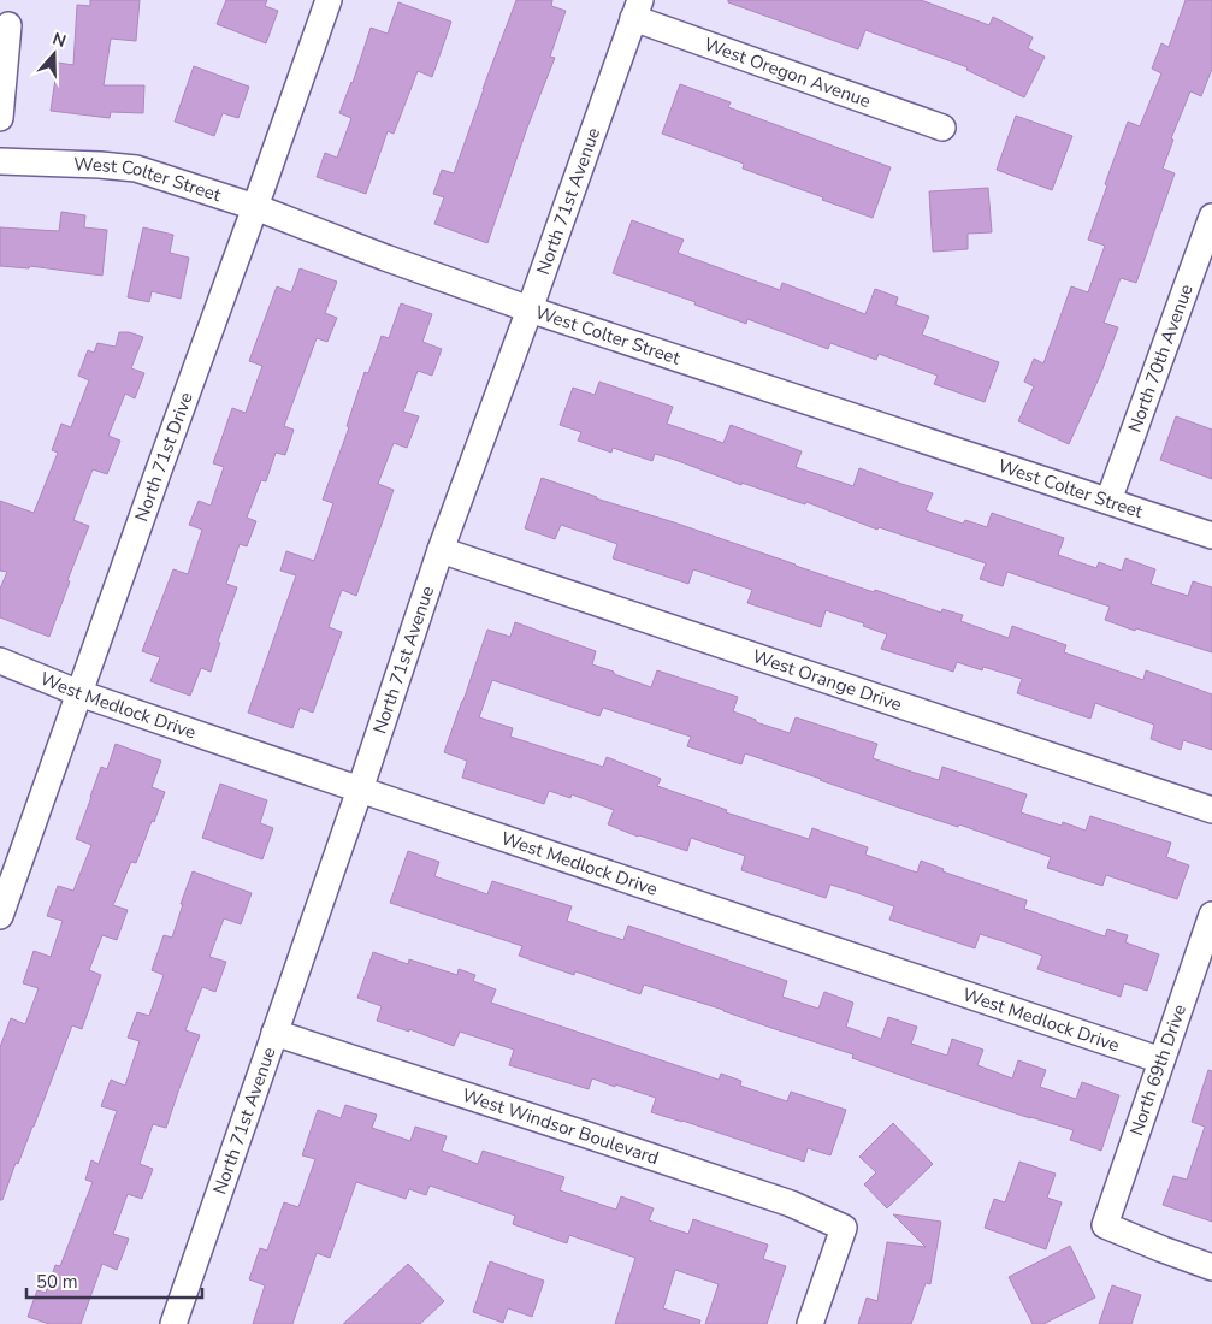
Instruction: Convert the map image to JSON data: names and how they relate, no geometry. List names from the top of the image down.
{
  "streets": {
    "street": [
      "West Oregon Avenue",
      "West Colter Street",
      "North 71st Avenue",
      "North 70th Avenue",
      "North 71st Drive",
      "West Orange Drive",
      "West Medlock Drive",
      "North 69th Drive",
      "West Windsor Boulevard"
    ]
  },
  "crossings": [
    ["West Oregon Avenue", "North 71st Avenue"],
    ["West Colter Street", "North 71st Avenue"],
    ["West Colter Street", "North 70th Avenue"],
    ["West Colter Street", "North 71st Drive"],
    ["North 71st Avenue", "West Orange Drive"],
    ["North 71st Avenue", "West Medlock Drive"],
    ["North 71st Avenue", "West Windsor Boulevard"],
    ["North 71st Drive", "West Medlock Drive"],
    ["West Medlock Drive", "North 69th Drive"]
  ],
  "scale_bar": "50 m",
  "north": "top"
}
